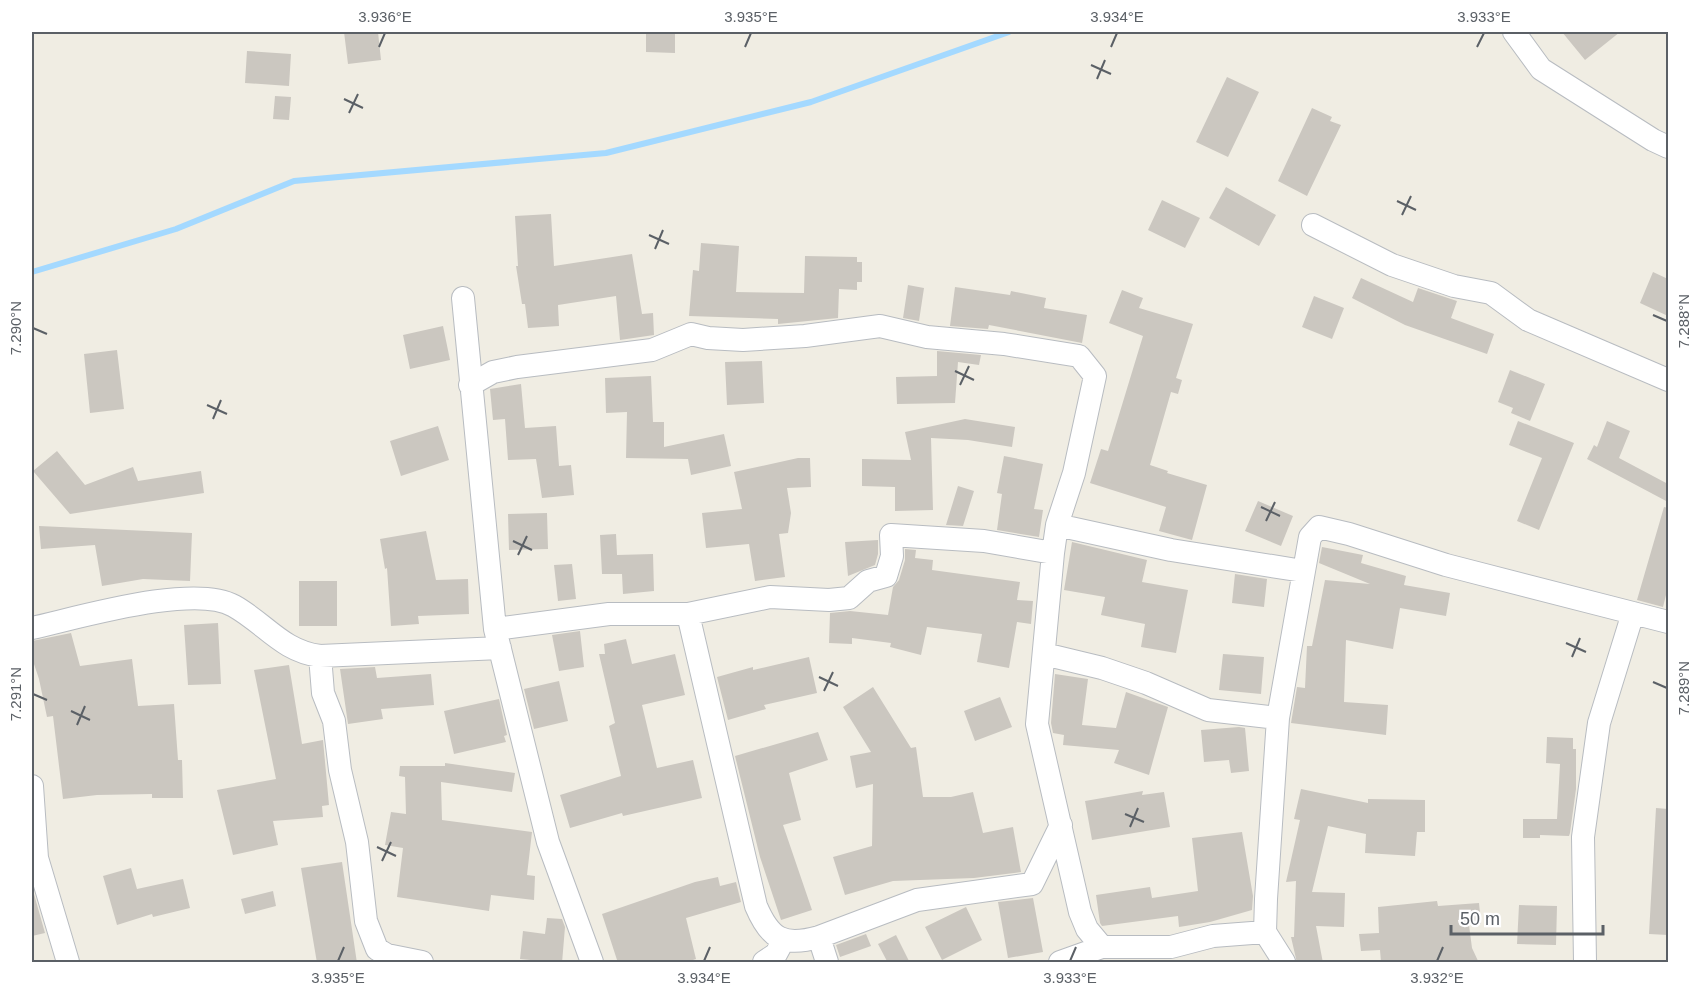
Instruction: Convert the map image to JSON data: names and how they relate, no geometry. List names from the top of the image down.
{
  "scale_bar": "50 m",
  "coordinates": [
    "3.936°E",
    "3.935°E",
    "3.934°E",
    "3.933°E",
    "7.288°N",
    "7.290°N",
    "7.289°N",
    "7.291°N",
    "3.932°E"
  ]
}
